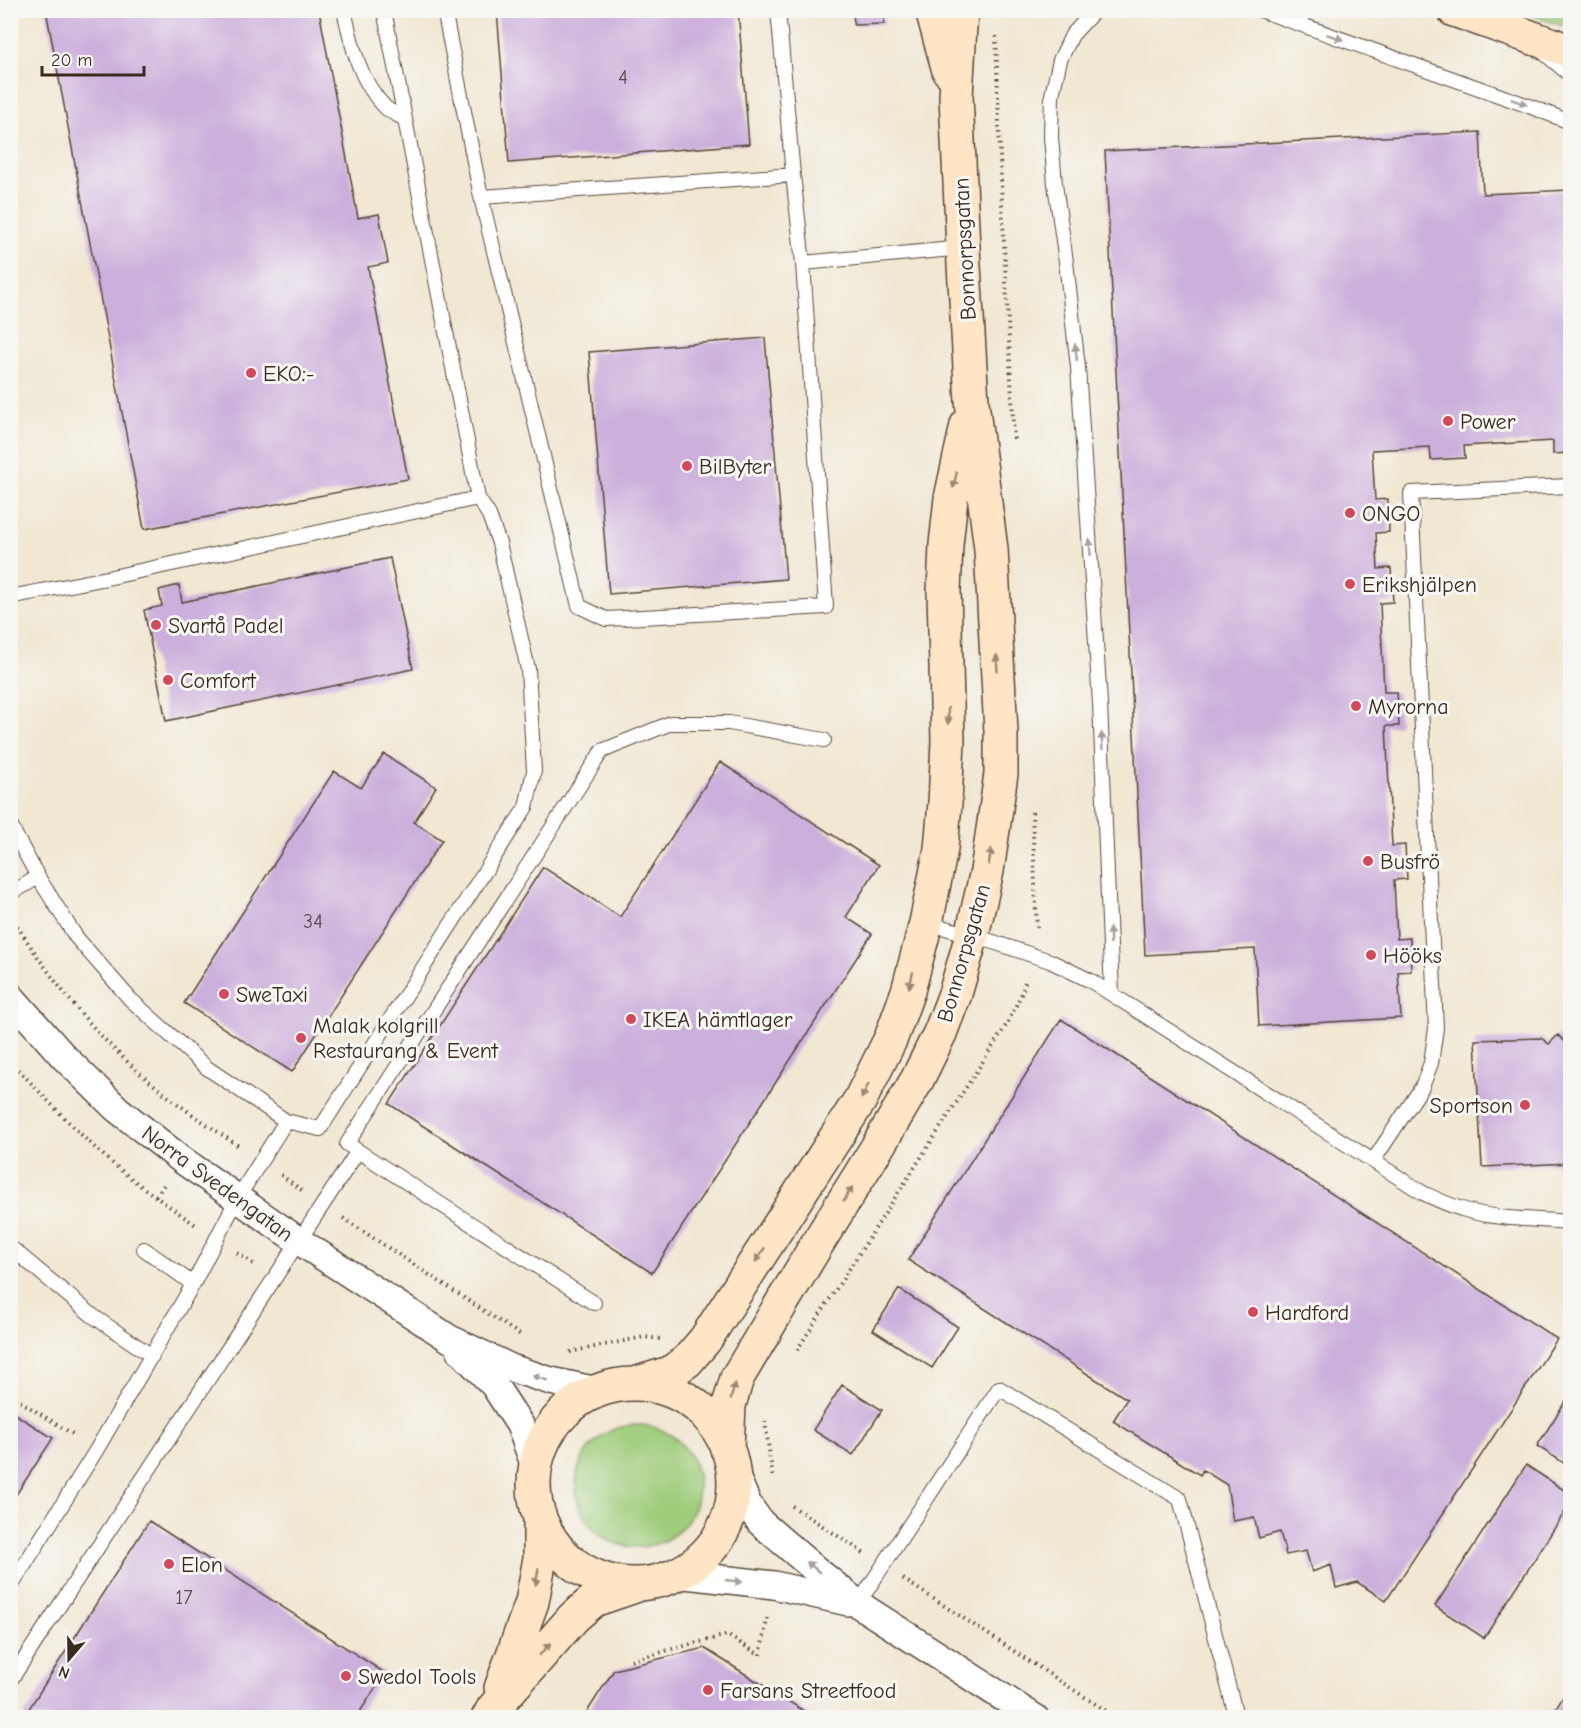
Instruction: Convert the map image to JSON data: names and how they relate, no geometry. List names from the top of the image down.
{
  "streets": {
    "street": ["Bonnorpsgatan", "Norra Svedengatan"]
  },
  "crossings": [
    ["Bonnorpsgatan", "Norra Svedengatan"]
  ],
  "places": [
    "EKO:-",
    "Power",
    "BilByter",
    "ONGO",
    "Erikshjälpen",
    "Svartå Padel",
    "Comfort",
    "Myrorna",
    "Busfrö",
    "Hööks",
    "SweTaxi",
    "IKEA hämtlager",
    "Malak kolgrill Restaurang & Event",
    "Sportson",
    "Hardford",
    "Elon",
    "Swedol Tools",
    "Farsans Streetfood"
  ],
  "house_numbers": ["4", "34", "17"],
  "scale_bar": "20 m",
  "north": "bottom"
}
